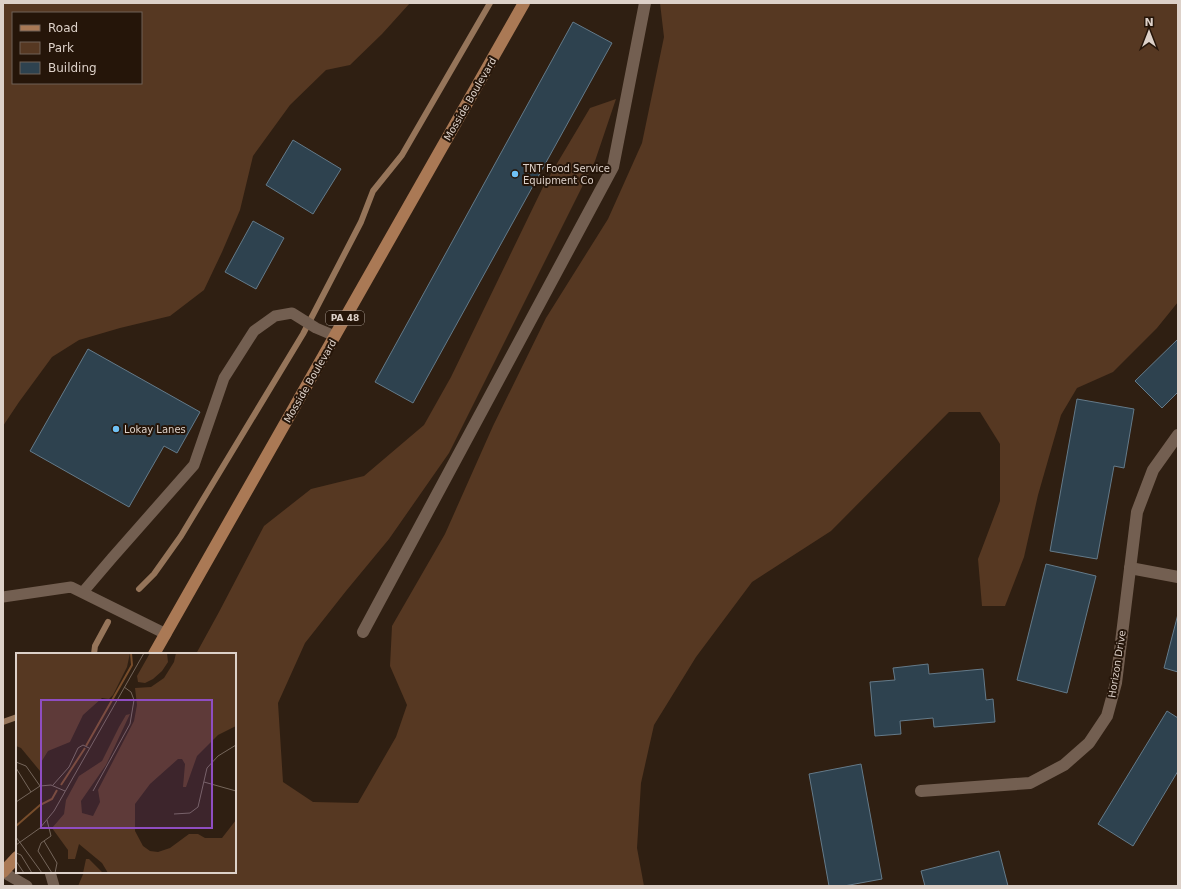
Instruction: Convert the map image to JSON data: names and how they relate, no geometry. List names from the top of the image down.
{
  "streets": {
    "main road": ["Mosside Boulevard", "PA 48"],
    "street": ["Horizon Drive"]
  },
  "places": ["TNT Food Service Equipment Co", "Lokay Lanes"],
  "legend": ["Road", "Park", "Building"],
  "north": "top"
}
